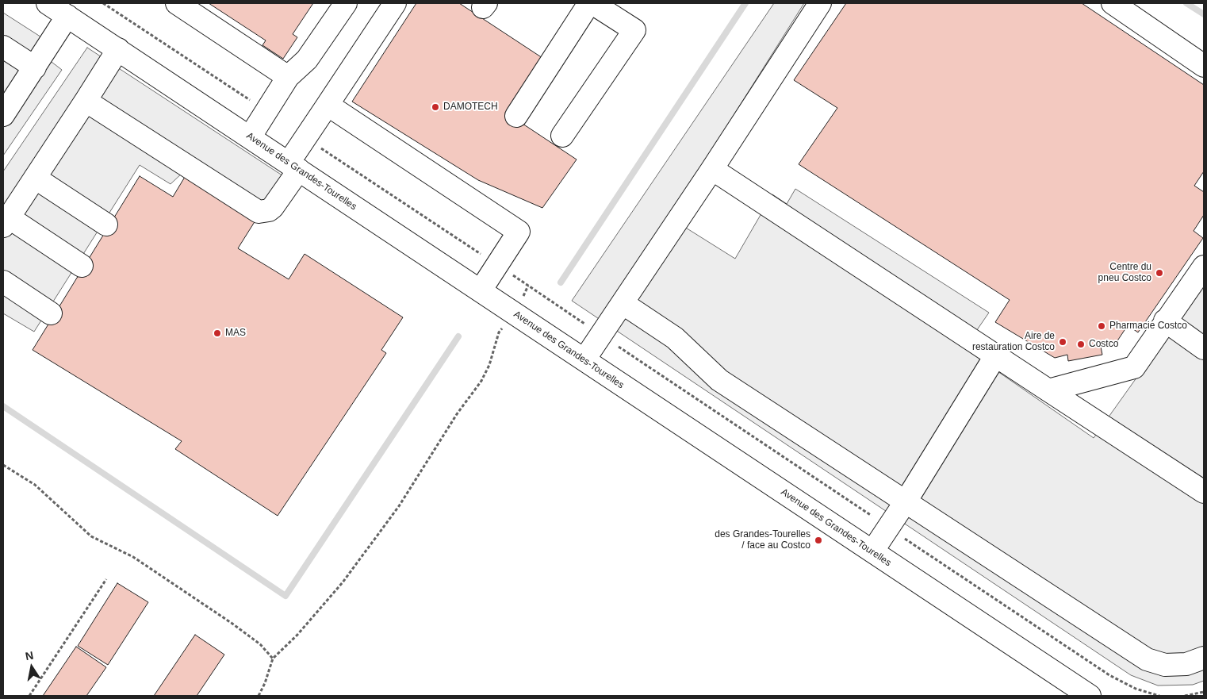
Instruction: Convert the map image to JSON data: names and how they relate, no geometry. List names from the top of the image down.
{
  "streets": {
    "street": ["Avenue des Grandes-Tourelles"]
  },
  "places": [
    "DAMOTECH",
    "Centre du pneu Costco",
    "Pharmacie Costco",
    "MAS",
    "Aire de restauration Costco",
    "Costco",
    "des Grandes-Tourelles / face au Costco"
  ],
  "north": "top"
}
